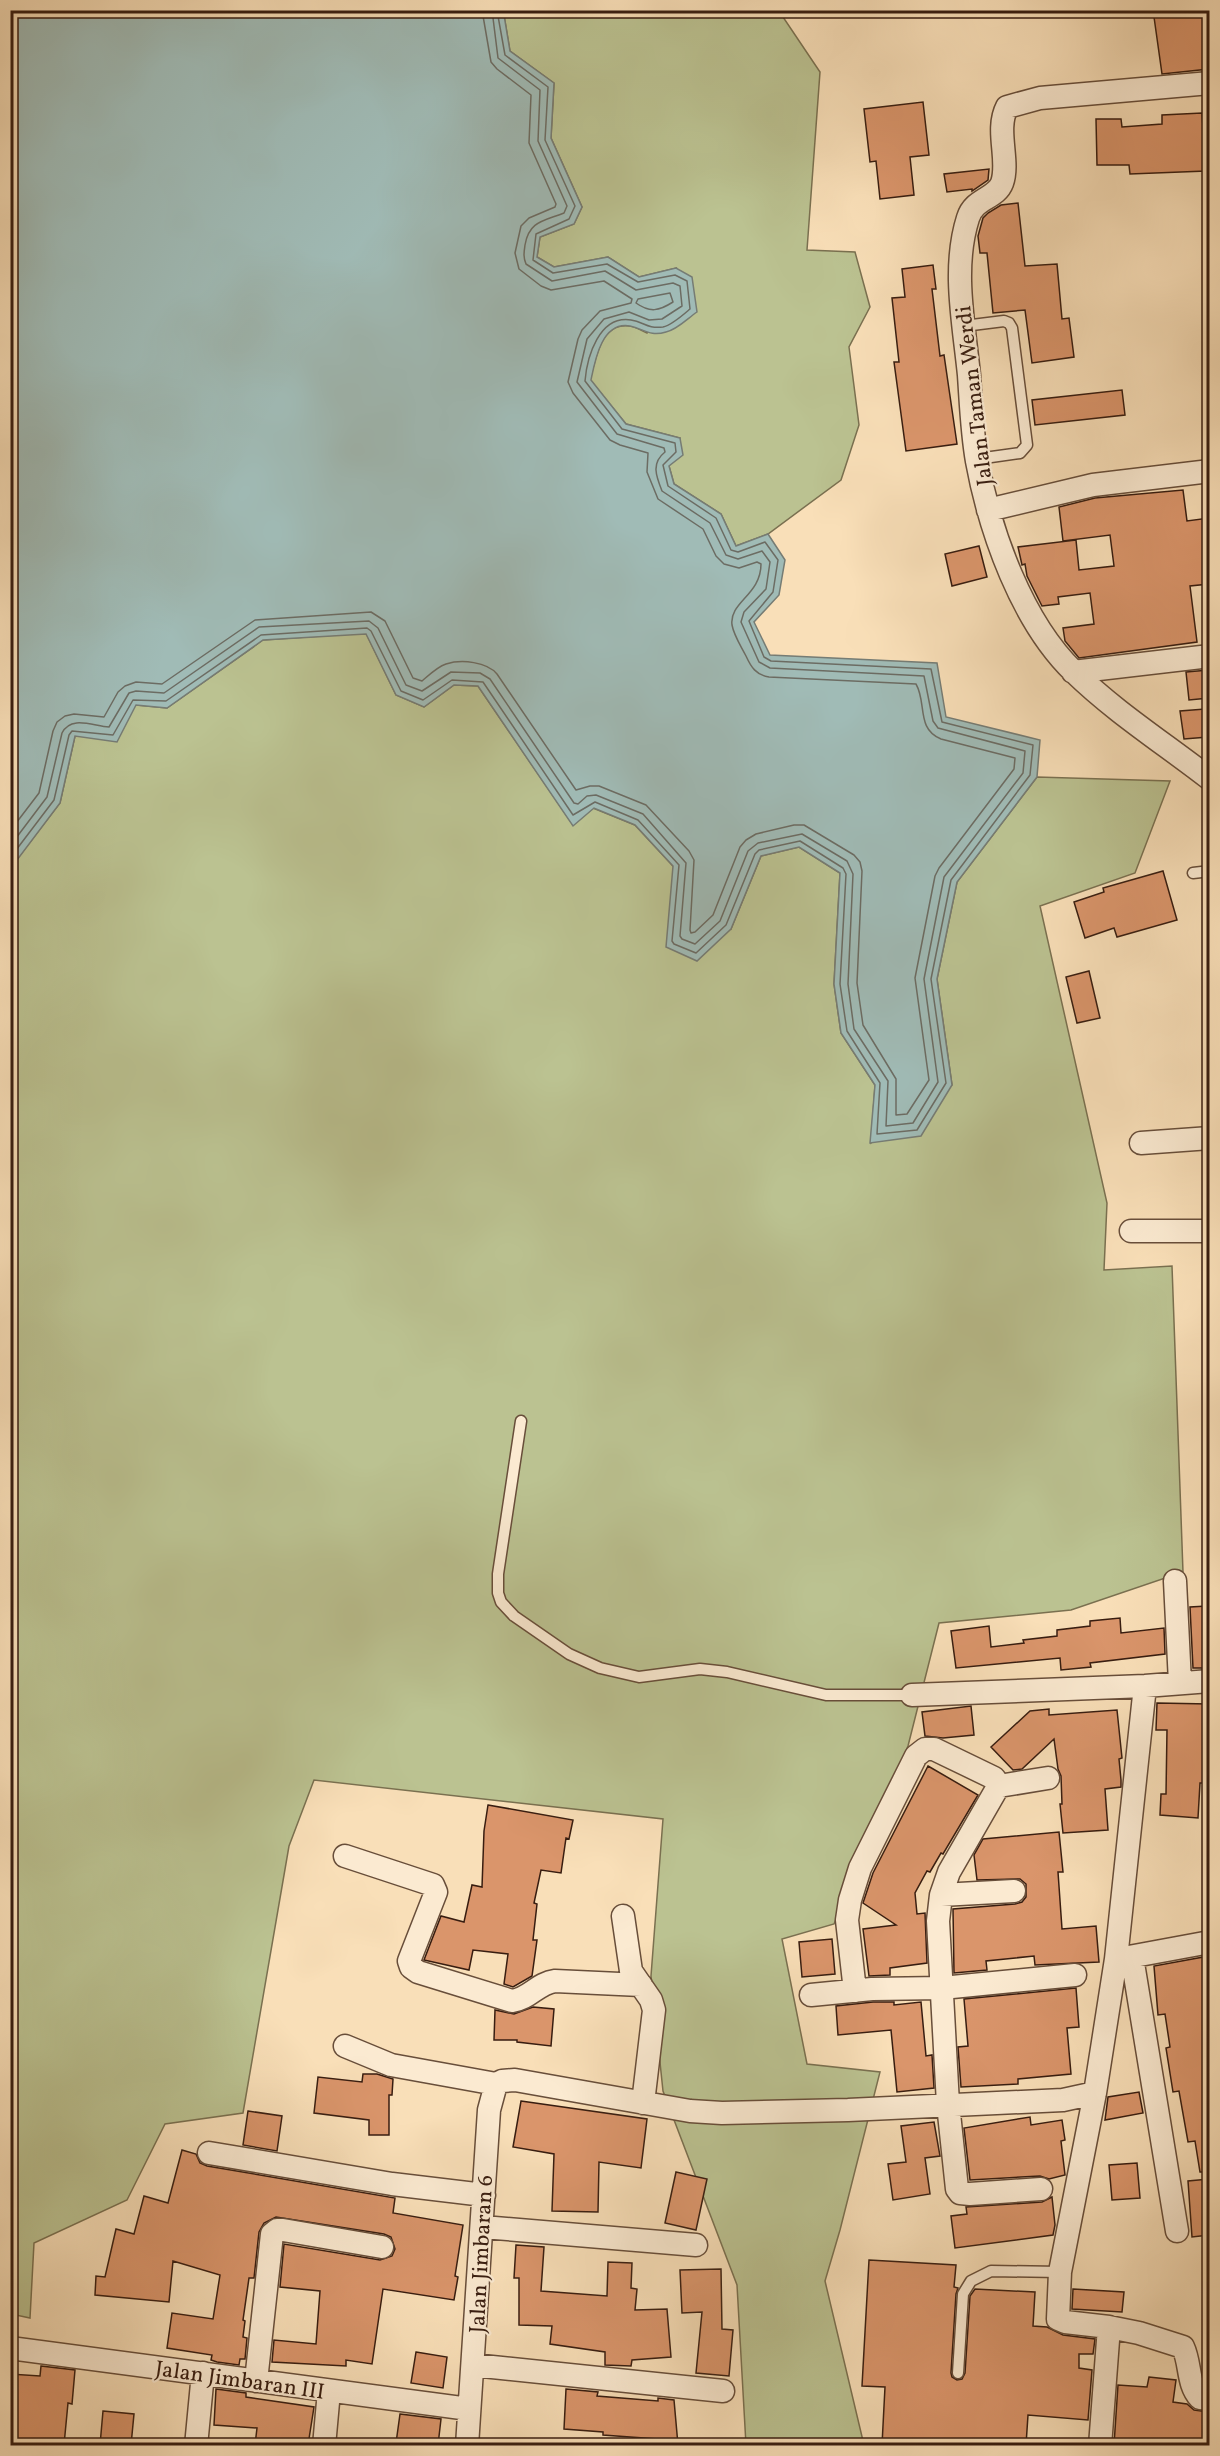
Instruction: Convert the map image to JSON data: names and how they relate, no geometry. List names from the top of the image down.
{
  "streets": {
    "street": ["Jalan Taman Werdi", "Jalan Jimbaran 6", "Jalan Jimbaran III"]
  },
  "crossings": [
    ["Jalan Jimbaran 6", "Jalan Jimbaran III"]
  ]
}
